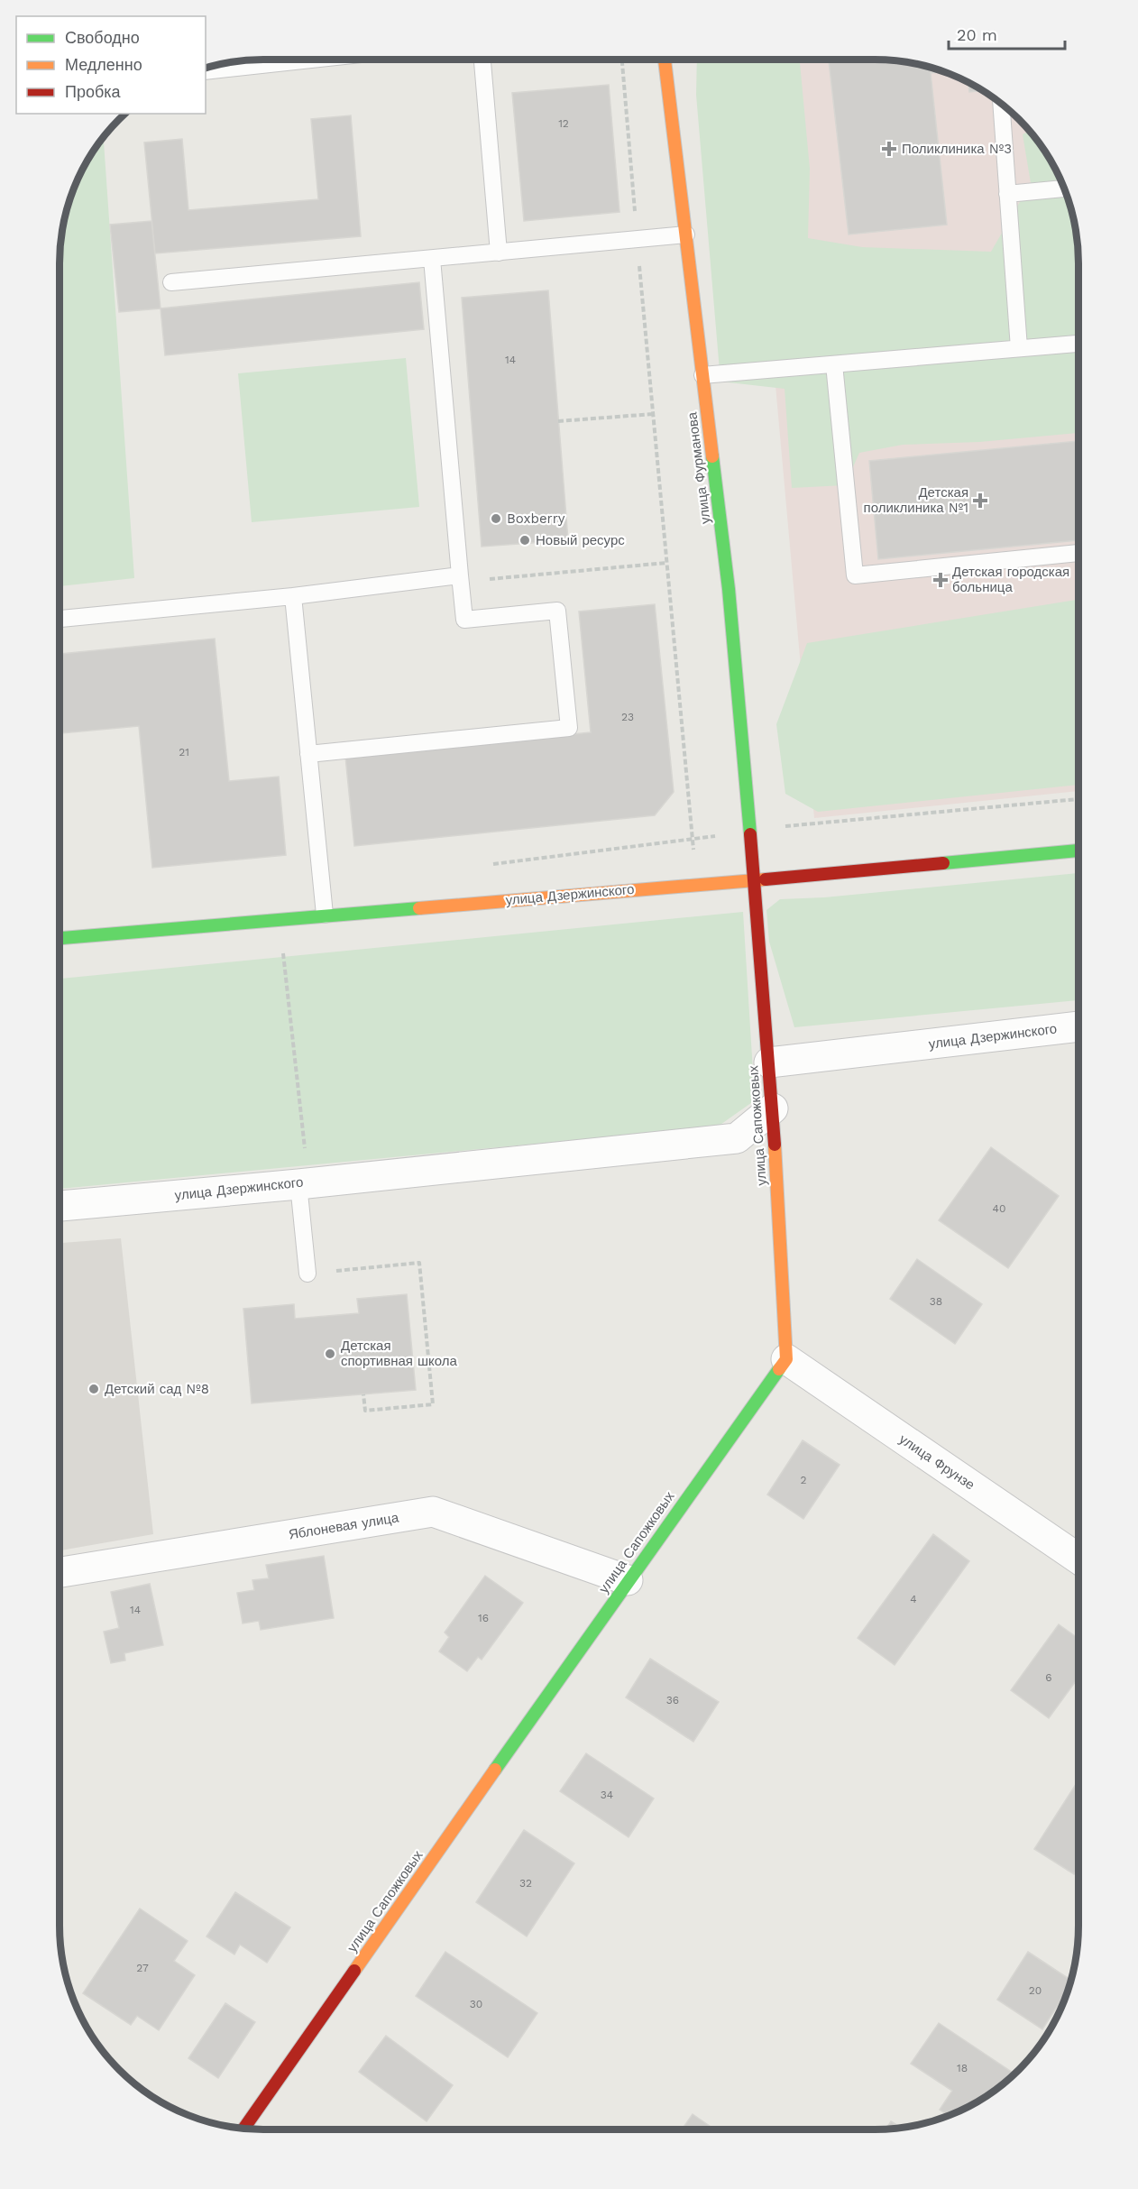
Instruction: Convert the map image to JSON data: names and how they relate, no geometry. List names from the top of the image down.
{
  "streets": {
    "street": [
      "улица Фурманова",
      "улица Дзержинского",
      "улица Сапожковых",
      "улица Фрунзе",
      "Яблоневая улица"
    ]
  },
  "crossings": [
    ["улица Фурманова", "улица Дзержинского"],
    ["улица Фурманова", "улица Сапожковых"],
    ["улица Дзержинского", "улица Сапожковых"],
    ["улица Сапожковых", "улица Фрунзе"],
    ["улица Сапожковых", "Яблоневая улица"]
  ],
  "places": {
    "health": ["Поликлиника №3", "Детская поликлиника №1", "Детская городская больница"],
    "other": [
      "Boxberry",
      "Новый ресурс",
      "Детская спортивная школа",
      "Детский сад №8"
    ]
  },
  "house_numbers": [
    "12",
    "14",
    "23",
    "21",
    "40",
    "38",
    "2",
    "4",
    "14",
    "16",
    "6",
    "36",
    "34",
    "32",
    "27",
    "20",
    "30",
    "18"
  ],
  "legend": ["Свободно", "Медленно", "Пробка"],
  "scale_bar": "20 m"
}
